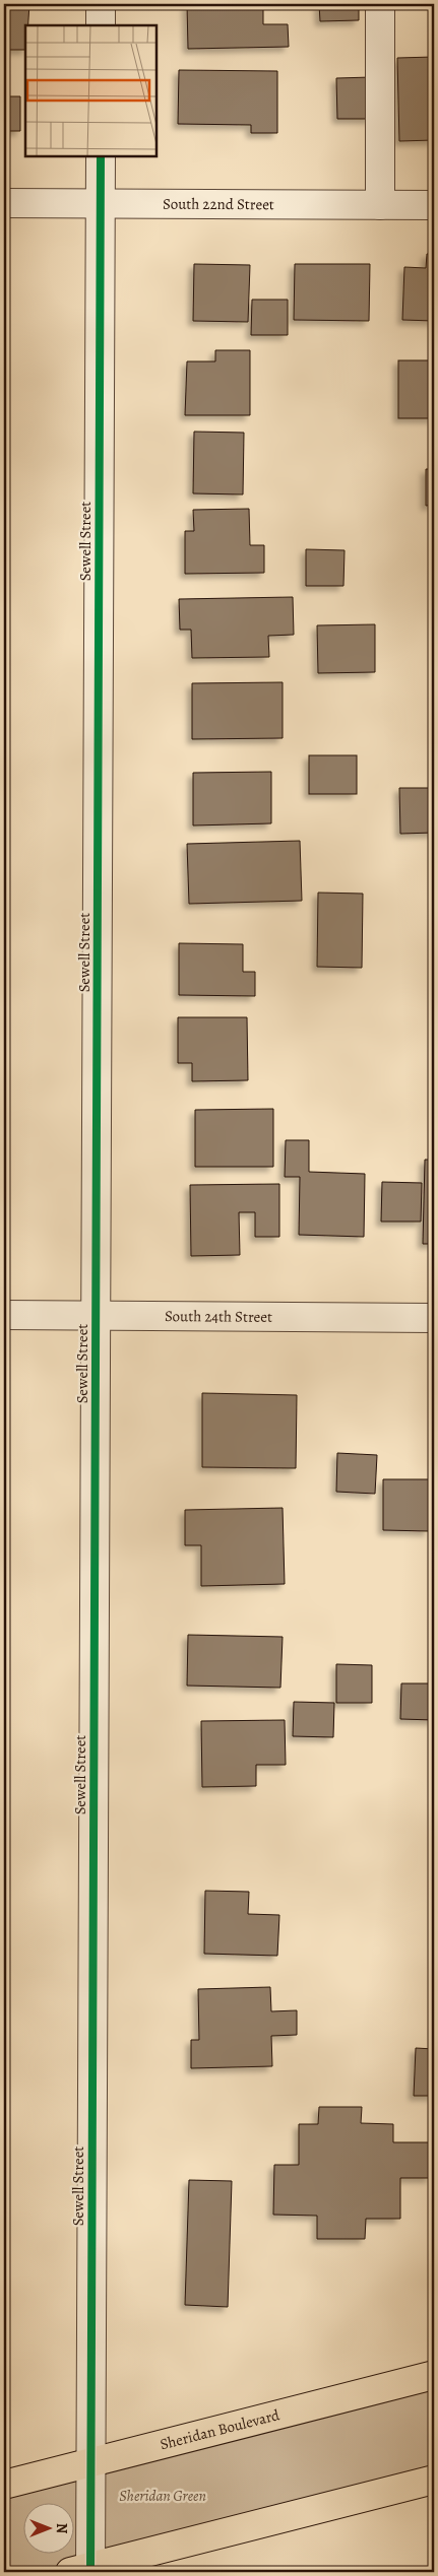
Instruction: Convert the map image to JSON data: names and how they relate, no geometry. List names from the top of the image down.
{
  "streets": {
    "main road": ["Sheridan Boulevard"],
    "street": ["South 22nd Street", "Sewell Street", "South 24th Street"]
  },
  "crossings": [
    ["South 22nd Street", "Sewell Street"],
    ["Sewell Street", "South 24th Street"],
    ["Sewell Street", "Sheridan Boulevard"]
  ],
  "parks": ["Sheridan Green"],
  "north": "right"
}
